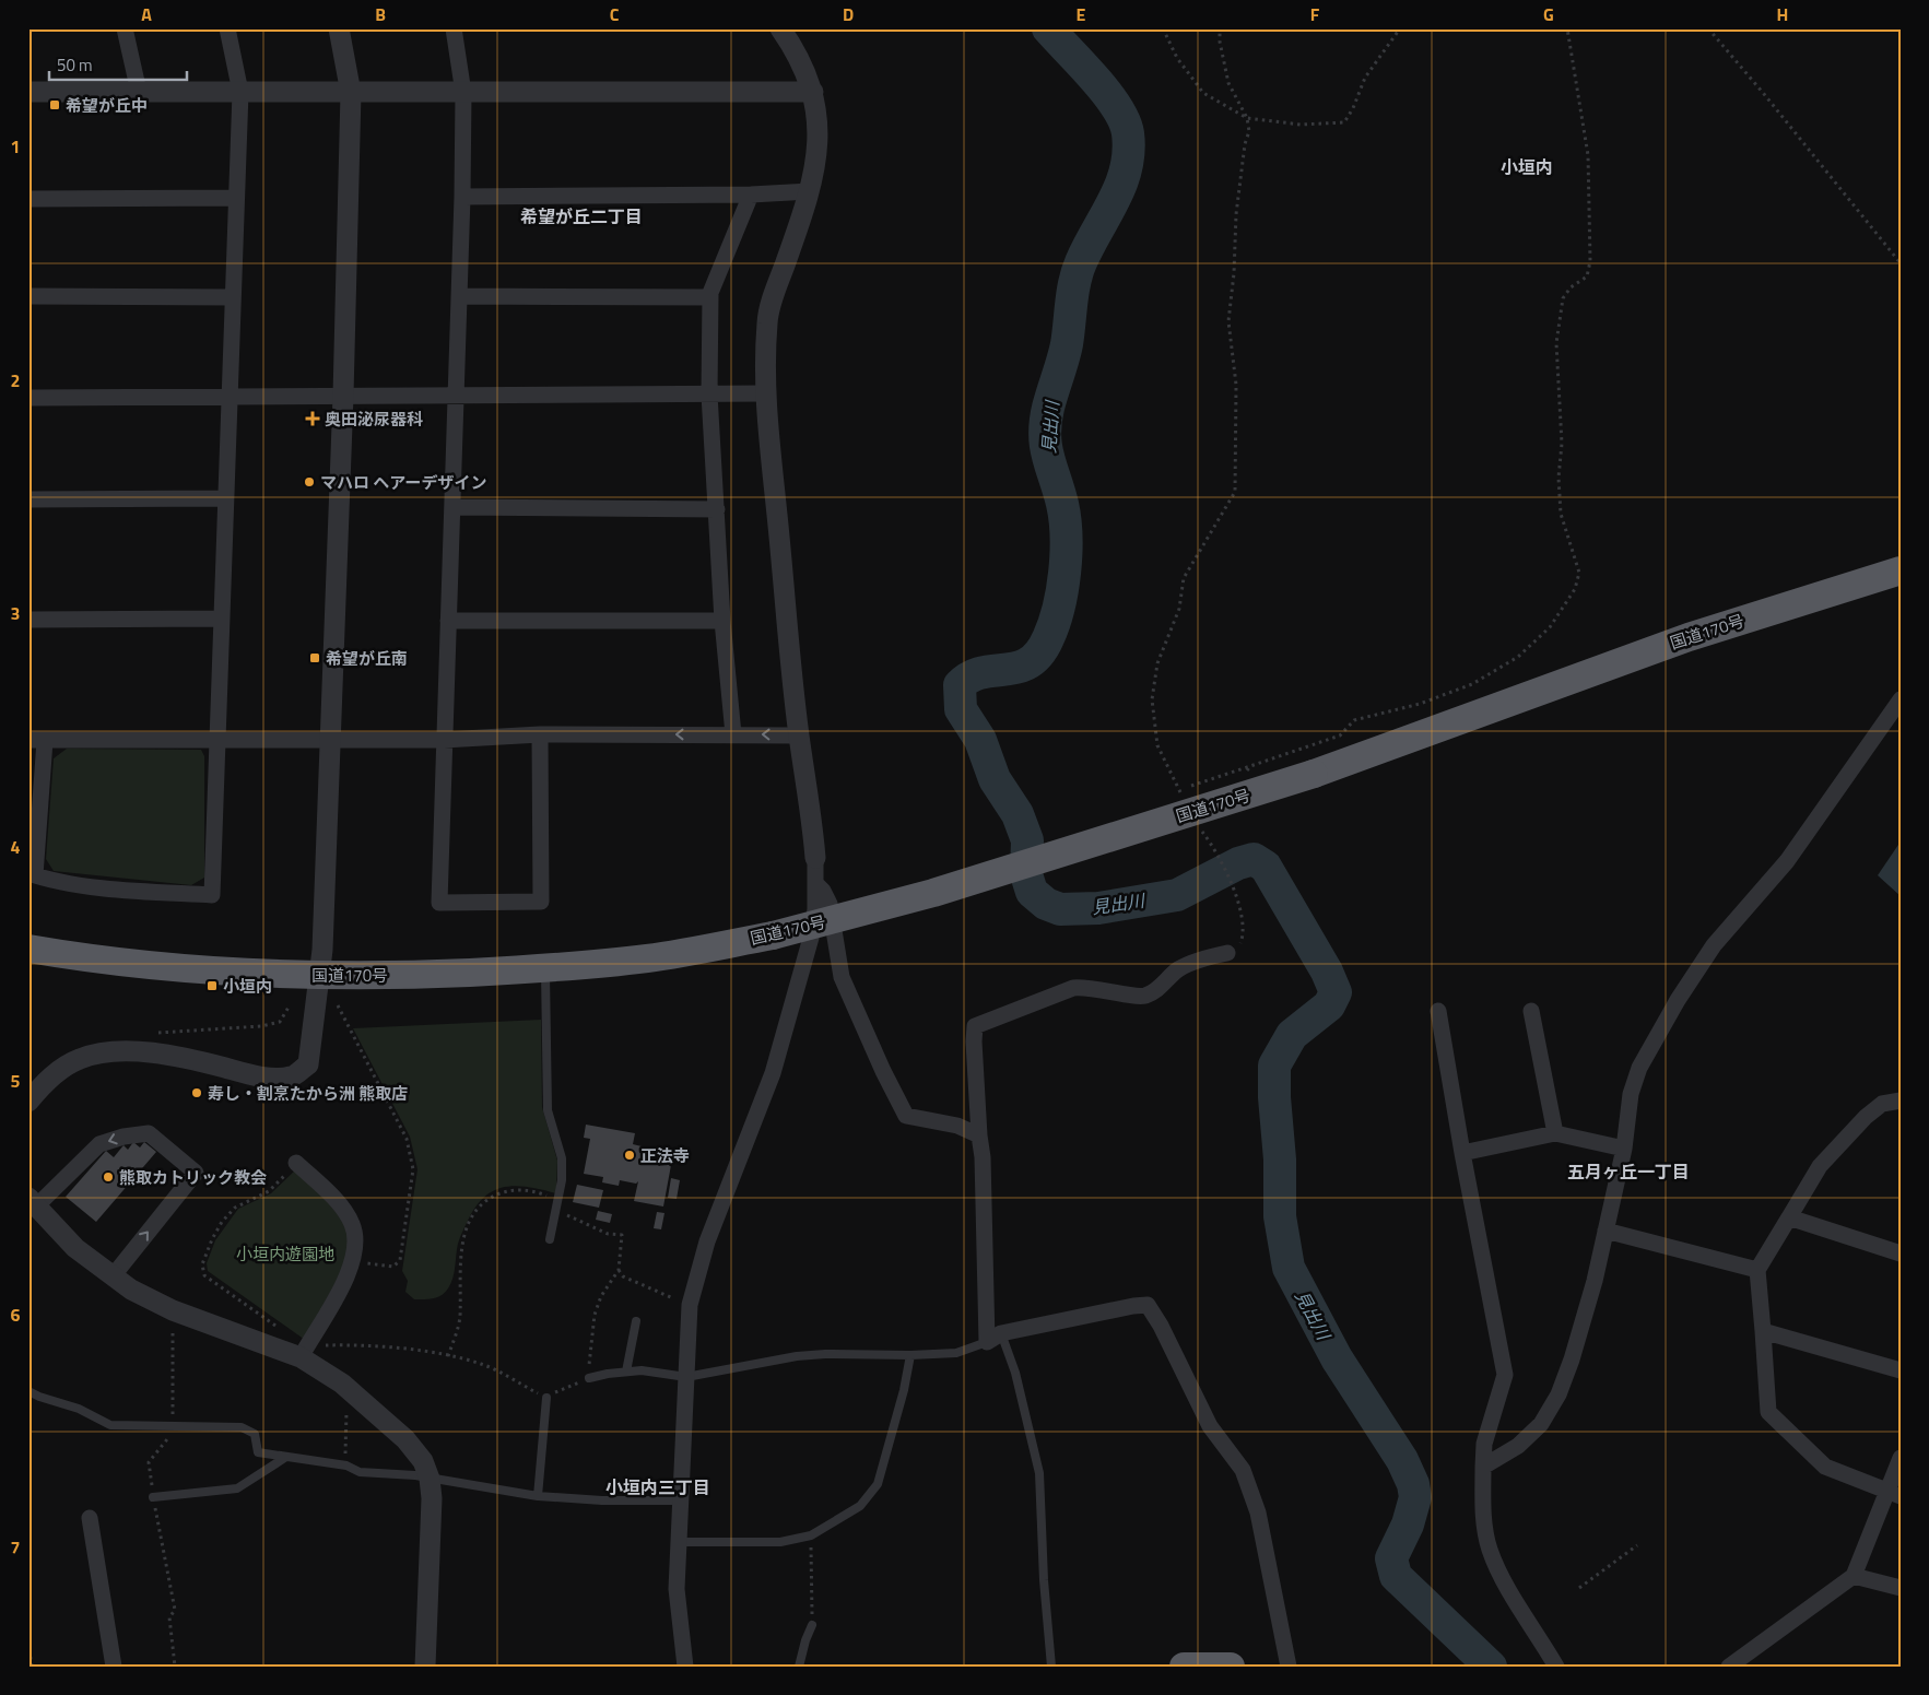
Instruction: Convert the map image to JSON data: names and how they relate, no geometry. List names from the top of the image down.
{
  "streets": {
    "highway": ["国道170号"]
  },
  "districts": [
    "小垣内",
    "希望が丘二丁目",
    "五月ヶ丘一丁目",
    "小垣内三丁目"
  ],
  "water": ["見出川"],
  "parks": ["小垣内遊園地"],
  "places": {
    "transit": ["希望が丘中", "希望が丘南", "小垣内"],
    "health": ["奥田泌尿器科"],
    "other": [
      "マハロ ヘアーデザイン",
      "寿し・割烹たから洲 熊取店",
      "正法寺",
      "熊取カトリック教会"
    ]
  },
  "scale_bar": "50 m",
  "grid": {
    "columns": [
      "A",
      "B",
      "C",
      "D",
      "E",
      "F",
      "G",
      "H"
    ],
    "rows": [
      "1",
      "2",
      "3",
      "4",
      "5",
      "6",
      "7"
    ]
  }
}
